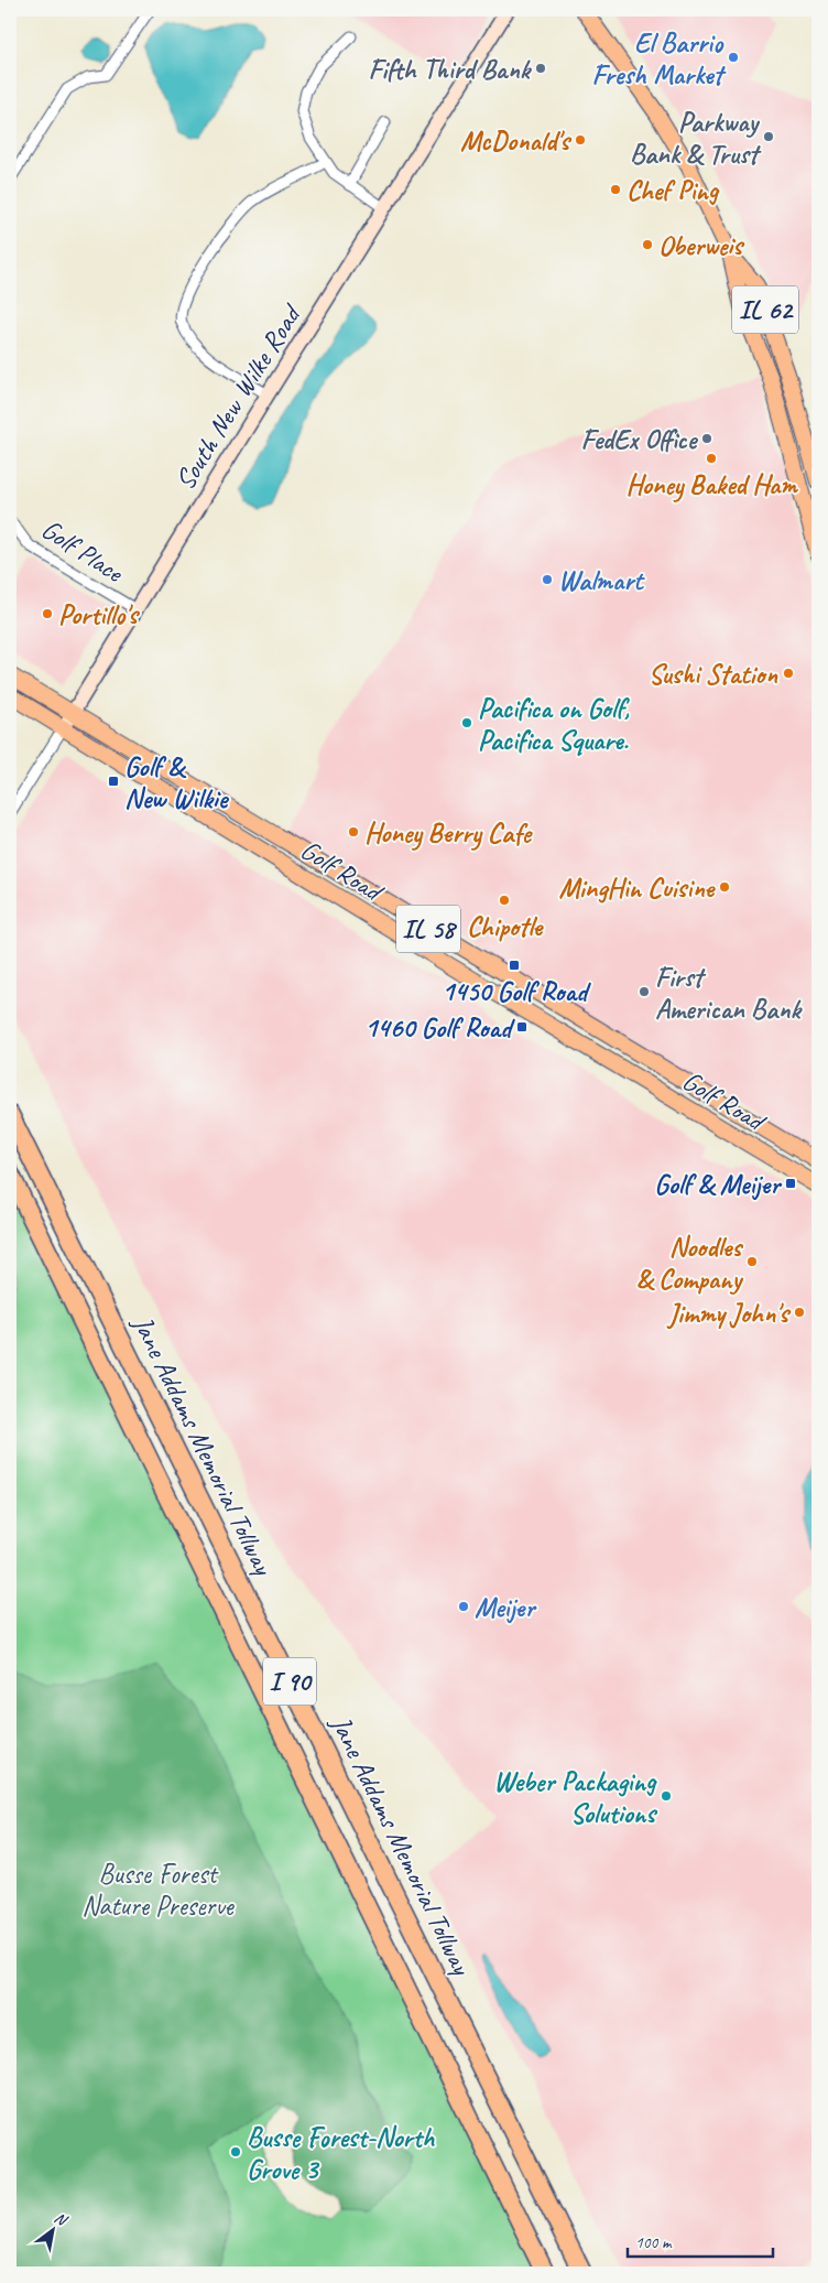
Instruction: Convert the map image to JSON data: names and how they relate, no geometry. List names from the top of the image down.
{
  "streets": {
    "highway": ["Jane Addams Memorial Tollway", "I 90"],
    "main road": [
      "IL 62",
      "South New Wilke Road",
      "Golf Road",
      "IL 58"
    ],
    "street": ["Golf Place"]
  },
  "crossings": [
    ["South New Wilke Road", "Golf Place"],
    ["South New Wilke Road", "Golf Road"]
  ],
  "parks": ["Busse Forest Nature Preserve"],
  "places": {
    "other": [
      "El Barrio Fresh Market",
      "Fifth Third Bank",
      "Parkway Bank & Trust",
      "McDonald's",
      "Chef Ping",
      "Oberweis",
      "FedEx Office",
      "Honey Baked Ham",
      "Walmart",
      "Portillo's",
      "Sushi Station",
      "Pacifica on Golf, Pacifica Square.",
      "Honey Berry Cafe",
      "MingHin Cuisine",
      "Chipotle",
      "First American Bank",
      "Noodles & Company",
      "Jimmy John's",
      "Meijer",
      "Weber Packaging Solutions",
      "Busse Forest-North Grove 3"
    ],
    "transit": [
      "Golf & New Wilkie",
      "1450 Golf Road",
      "1460 Golf Road",
      "Golf & Meijer"
    ]
  },
  "scale_bar": "100 m",
  "north": "top right"
}
